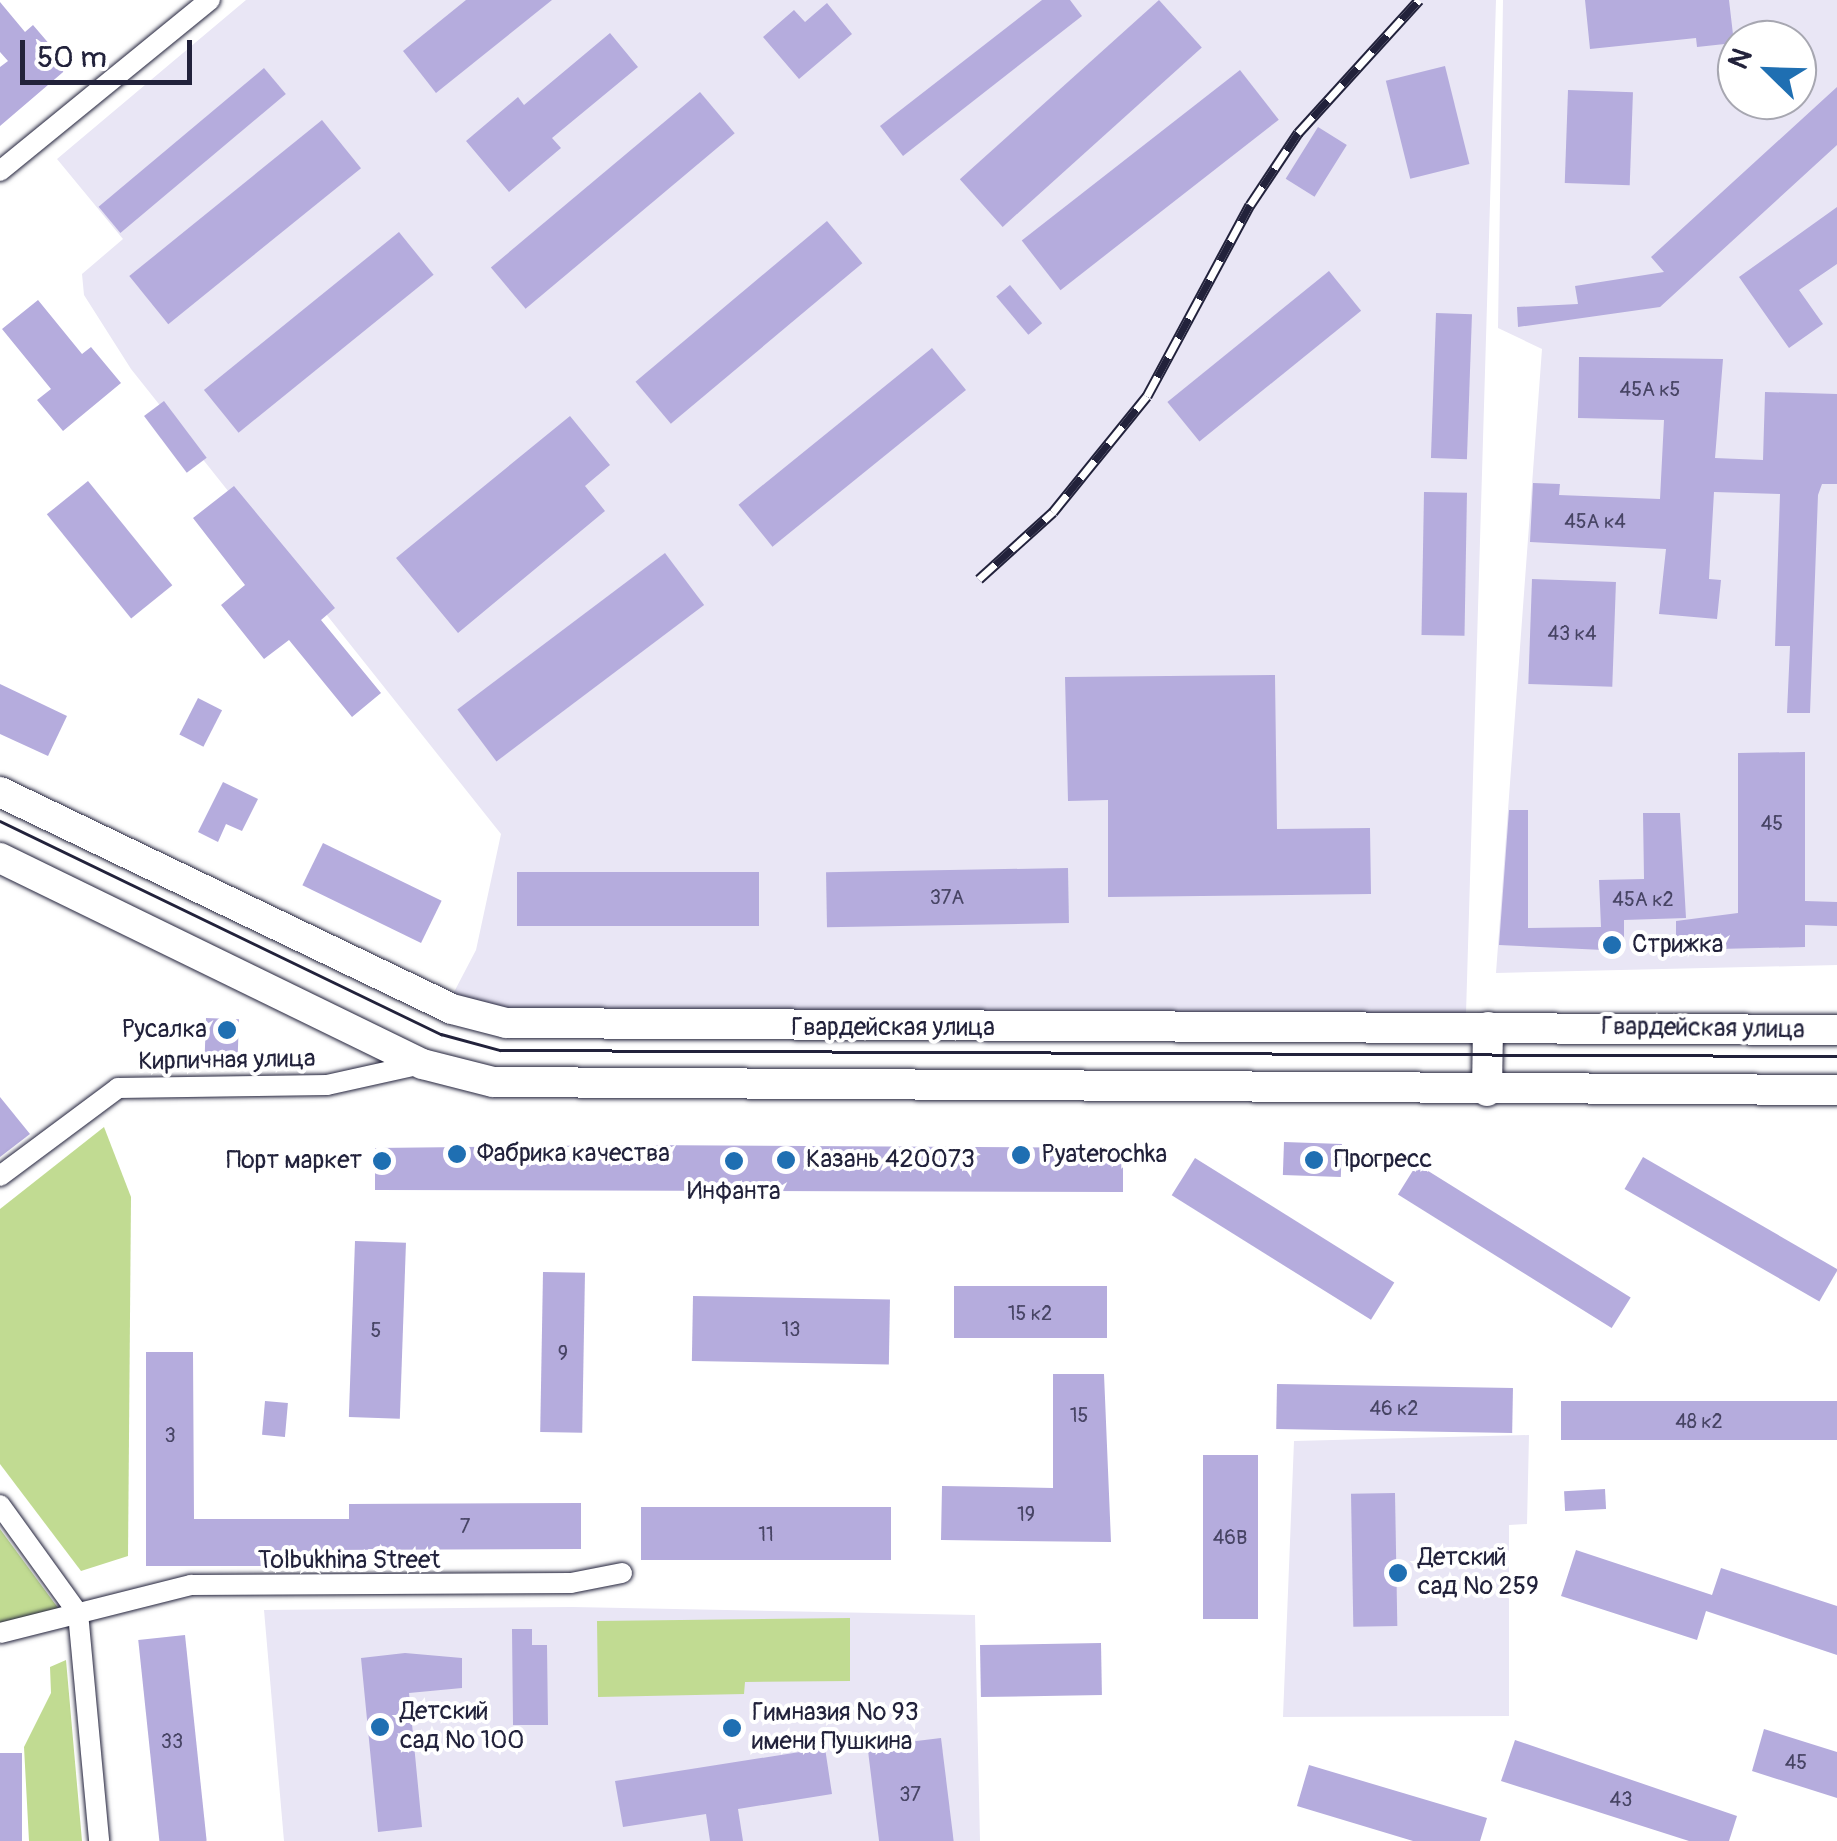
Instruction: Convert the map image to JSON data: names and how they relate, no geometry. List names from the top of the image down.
{
  "streets": {
    "main road": ["Гвардейская улица"],
    "street": ["Кирпичная улица", "Tolbukhina Street"]
  },
  "places": [
    "Стрижка",
    "Русалка",
    "Фабрика качества",
    "Pyaterochka",
    "Казань 420073",
    "Прогресс",
    "Порт маркет",
    "Инфанта",
    "Детский сад № 259",
    "Детский сад № 100",
    "Гимназия № 93 имени Пушкина"
  ],
  "house_numbers": [
    "45А к5",
    "45А к4",
    "43 к4",
    "45",
    "37А",
    "45А к2",
    "15 к2",
    "13",
    "5",
    "9",
    "46 к2",
    "15",
    "48 к2",
    "3",
    "19",
    "7",
    "11",
    "46В",
    "33",
    "45",
    "37",
    "43"
  ],
  "scale_bar": "50 m",
  "north": "top left"
}
